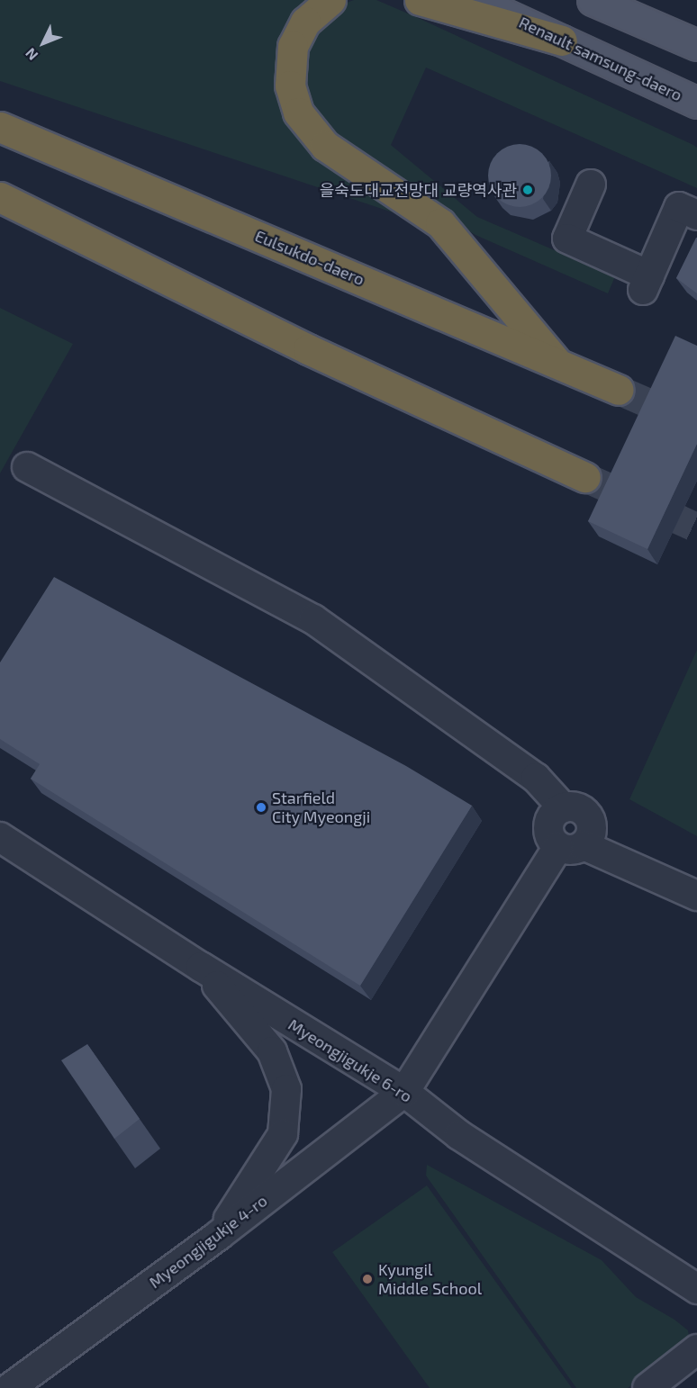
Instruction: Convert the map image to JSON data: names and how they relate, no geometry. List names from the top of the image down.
{
  "streets": {
    "highway": ["Eulsukdo-daero"],
    "main road": ["Renault samsung-daero"],
    "street": ["Myeongjigukje 6-ro", "Myeongjigukje 4-ro"]
  },
  "crossings": [
    ["Myeongjigukje 6-ro", "Myeongjigukje 4-ro"]
  ],
  "places": ["을숙도대교전망대 교량역사관", "Starfield City Myeongji", "Kyungil Middle School"],
  "north": "bottom left"
}
